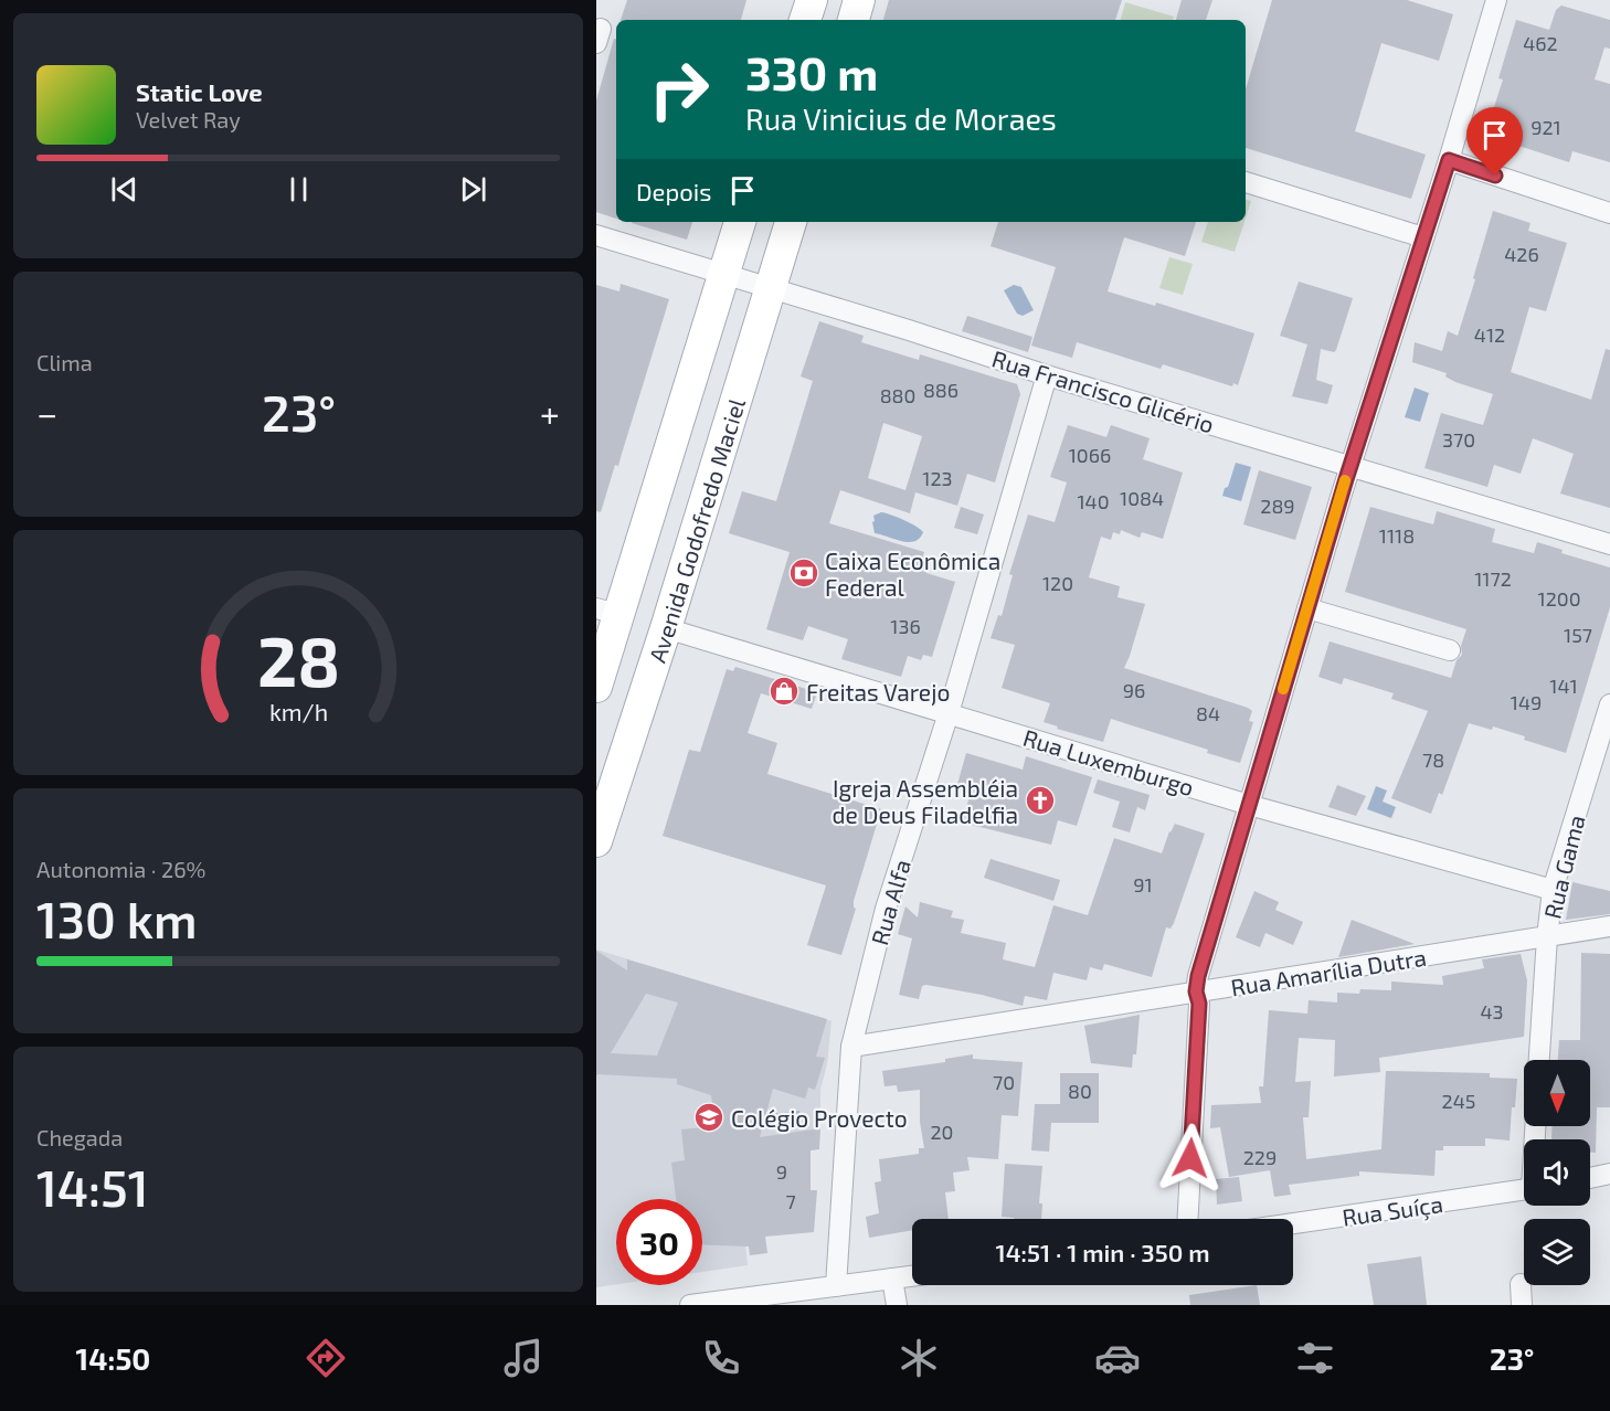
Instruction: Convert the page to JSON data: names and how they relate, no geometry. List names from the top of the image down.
{
  "streets": {
    "main road": ["Avenida Godofredo Maciel"],
    "street": [
      "Rua Francisco Glicério",
      "Rua Luxemburgo",
      "Rua Gama",
      "Rua Alfa",
      "Rua Amarília Dutra",
      "Rua Suíça"
    ]
  },
  "crossings": [
    ["Rua Francisco Glicério", "Avenida Godofredo Maciel"],
    ["Rua Francisco Glicério", "Rua Alfa"],
    ["Avenida Godofredo Maciel", "Rua Luxemburgo"],
    ["Rua Luxemburgo", "Rua Gama"],
    ["Rua Luxemburgo", "Rua Alfa"],
    ["Rua Gama", "Rua Amarília Dutra"],
    ["Rua Alfa", "Rua Amarília Dutra"]
  ],
  "places": {
    "bank": ["Caixa Econômica Federal"],
    "shop": ["Freitas Varejo"],
    "church": ["Igreja Assembléia de Deus Filadelfia"],
    "school or university": ["Colégio Provecto"]
  },
  "house_numbers": [
    "462",
    "921",
    "426",
    "412",
    "886",
    "880",
    "370",
    "1066",
    "123",
    "1084",
    "140",
    "289",
    "1118",
    "1172",
    "120",
    "1200",
    "136",
    "157",
    "141",
    "96",
    "149",
    "84",
    "78",
    "91",
    "43",
    "70",
    "80",
    "245",
    "20",
    "229",
    "9",
    "7"
  ],
  "north": "bottom",
  "page": {
    "turn": ["330 m", "Rua Vinicius de Moraes"],
    "song": ["Static Love", "Velvet Ray"],
    "then": "Depois",
    "tile": [
      "Clima",
      ["Autonomia · 26%", "130 km"],
      ["Chegada", "14:51"]
    ],
    "heat": ["−", "23°", "+"],
    "limit": "30",
    "trip": "14:51 · 1 min · 350 m",
    "tabs": ["14:50", "23°"],
    "gauge": ["28", "km/h"]
  }
}
